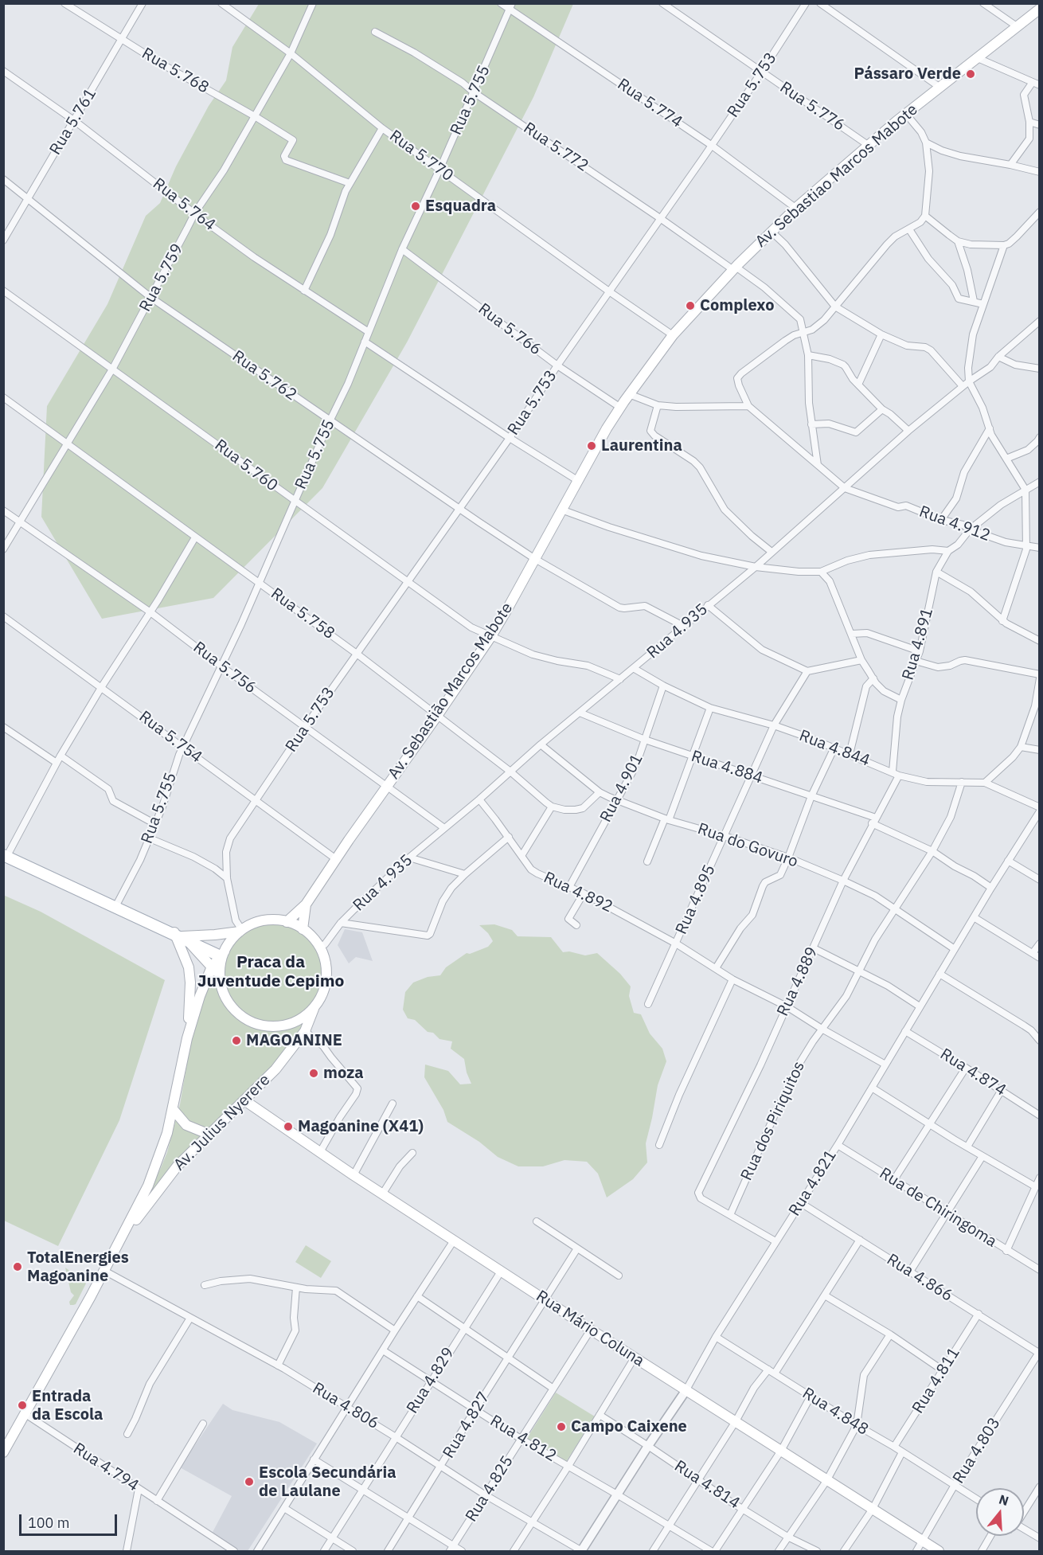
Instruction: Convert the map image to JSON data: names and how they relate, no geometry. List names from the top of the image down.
{
  "streets": {
    "main road": [
      "Av. Sebastiao Marcos Mabote",
      "Av. Sebastião Marcos Mabote",
      "Av. Julius Nyerere",
      "Rua Mário Coluna"
    ],
    "street": [
      "Rua 5.768",
      "Rua 5.753",
      "Rua 5.755",
      "Rua 5.774",
      "Rua 5.776",
      "Rua 5.761",
      "Rua 5.772",
      "Rua 5.770",
      "Rua 5.764",
      "Rua 5.759",
      "Rua 5.766",
      "Rua 5.762",
      "Rua 5.760",
      "Rua 4.912",
      "Rua 5.758",
      "Rua 4.935",
      "Rua 4.891",
      "Rua 5.756",
      "Rua 5.754",
      "Rua 4.844",
      "Rua 4.884",
      "Rua 4.901",
      "Rua do Govuro",
      "Rua 4.892",
      "Rua 4.895",
      "Rua 4.889",
      "Rua 4.874",
      "Rua dos Piriquitos",
      "Rua 4.821",
      "Rua de Chiringoma",
      "Rua 4.866",
      "Rua 4.829",
      "Rua 4.811",
      "Rua 4.806",
      "Rua 4.848",
      "Rua 4.827",
      "Rua 4.812",
      "Rua 4.803",
      "Rua 4.794",
      "Rua 4.814",
      "Rua 4.825"
    ]
  },
  "crossings": [
    ["Rua 5.768", "Rua 5.761"],
    ["Rua 5.768", "Rua 5.759"],
    ["Rua 5.753", "Rua 5.774"],
    ["Rua 5.753", "Rua 5.776"],
    ["Rua 5.753", "Rua 5.772"],
    ["Rua 5.753", "Rua 5.770"],
    ["Rua 5.753", "Rua 5.766"],
    ["Rua 5.753", "Rua 5.762"],
    ["Rua 5.753", "Rua 5.760"],
    ["Rua 5.753", "Rua 5.758"],
    ["Rua 5.753", "Rua 4.935"],
    ["Rua 5.753", "Rua 5.756"],
    ["Rua 5.753", "Av. Sebastião Marcos Mabote"],
    ["Rua 5.753", "Rua 5.754"],
    ["Rua 5.753", "Av. Julius Nyerere"],
    ["Rua 5.755", "Rua 5.774"],
    ["Rua 5.755", "Rua 5.772"],
    ["Rua 5.755", "Rua 5.770"],
    ["Rua 5.755", "Rua 5.764"],
    ["Rua 5.755", "Rua 5.766"],
    ["Rua 5.755", "Rua 5.762"],
    ["Rua 5.755", "Rua 5.760"],
    ["Rua 5.755", "Rua 5.758"],
    ["Rua 5.755", "Rua 5.756"],
    ["Rua 5.755", "Rua 5.754"],
    ["Rua 5.774", "Av. Sebastiao Marcos Mabote"],
    ["Rua 5.776", "Av. Sebastiao Marcos Mabote"],
    ["Rua 5.761", "Rua 5.764"],
    ["Rua 5.761", "Rua 5.762"],
    ["Rua 5.772", "Av. Sebastiao Marcos Mabote"],
    ["Rua 5.770", "Av. Sebastiao Marcos Mabote"],
    ["Rua 5.770", "Rua 5.759"],
    ["Av. Sebastiao Marcos Mabote", "Rua 5.766"],
    ["Av. Sebastiao Marcos Mabote", "Av. Sebastião Marcos Mabote"],
    ["Rua 5.764", "Rua 5.759"],
    ["Rua 5.759", "Rua 5.762"],
    ["Rua 5.759", "Rua 5.760"],
    ["Rua 5.759", "Rua 5.758"],
    ["Rua 5.759", "Rua 5.756"],
    ["Rua 5.762", "Rua 4.935"],
    ["Rua 5.762", "Av. Sebastião Marcos Mabote"],
    ["Rua 5.760", "Rua 4.935"],
    ["Rua 5.760", "Av. Sebastião Marcos Mabote"],
    ["Rua 4.912", "Rua 4.935"],
    ["Rua 4.912", "Rua 4.891"],
    ["Rua 5.758", "Rua 4.935"],
    ["Rua 5.758", "Av. Sebastião Marcos Mabote"],
    ["Rua 4.935", "Rua 5.756"],
    ["Rua 4.935", "Av. Sebastião Marcos Mabote"],
    ["Rua 4.935", "Rua 4.844"],
    ["Rua 4.935", "Rua 4.884"],
    ["Rua 4.935", "Rua do Govuro"],
    ["Rua 4.935", "Rua 4.892"],
    ["Rua 4.935", "Av. Julius Nyerere"],
    ["Rua 4.891", "Rua 4.844"],
    ["Rua 4.891", "Rua 4.889"],
    ["Rua 5.756", "Av. Sebastião Marcos Mabote"],
    ["Av. Sebastião Marcos Mabote", "Rua 5.754"],
    ["Av. Sebastião Marcos Mabote", "Av. Julius Nyerere"],
    ["Rua 4.844", "Rua 4.901"],
    ["Rua 4.844", "Rua 4.895"],
    ["Rua 4.844", "Rua 4.889"],
    ["Rua 4.844", "Rua dos Piriquitos"],
    ["Rua 4.884", "Rua 4.901"],
    ["Rua 4.884", "Rua 4.895"],
    ["Rua 4.884", "Rua 4.889"],
    ["Rua 4.884", "Rua dos Piriquitos"],
    ["Rua 4.884", "Rua 4.821"],
    ["Rua 4.901", "Rua do Govuro"],
    ["Rua 4.901", "Rua 4.892"],
    ["Rua do Govuro", "Rua 4.895"],
    ["Rua do Govuro", "Rua 4.889"],
    ["Rua do Govuro", "Rua dos Piriquitos"],
    ["Rua do Govuro", "Rua 4.821"],
    ["Rua 4.892", "Rua 4.895"],
    ["Rua 4.892", "Rua 4.889"],
    ["Rua 4.892", "Rua dos Piriquitos"],
    ["Rua 4.892", "Rua 4.821"],
    ["Rua 4.889", "Rua dos Piriquitos"],
    ["Rua 4.874", "Rua 4.821"],
    ["Av. Julius Nyerere", "Rua Mário Coluna"],
    ["Av. Julius Nyerere", "Rua 4.806"],
    ["Av. Julius Nyerere", "Rua 4.794"],
    ["Rua 4.821", "Rua de Chiringoma"],
    ["Rua 4.821", "Rua 4.866"],
    ["Rua 4.821", "Rua Mário Coluna"],
    ["Rua 4.821", "Rua 4.806"],
    ["Rua 4.821", "Rua 4.848"],
    ["Rua 4.821", "Rua 4.812"],
    ["Rua 4.821", "Rua 4.814"],
    ["Rua 4.866", "Rua 4.811"],
    ["Rua 4.866", "Rua 4.803"],
    ["Rua Mário Coluna", "Rua 4.829"],
    ["Rua Mário Coluna", "Rua 4.827"],
    ["Rua Mário Coluna", "Rua 4.803"],
    ["Rua Mário Coluna", "Rua 4.825"],
    ["Rua 4.829", "Rua 4.806"],
    ["Rua 4.829", "Rua 4.812"],
    ["Rua 4.811", "Rua 4.848"],
    ["Rua 4.806", "Rua 4.827"],
    ["Rua 4.806", "Rua 4.825"],
    ["Rua 4.848", "Rua 4.803"],
    ["Rua 4.827", "Rua 4.812"],
    ["Rua 4.812", "Rua 4.825"]
  ],
  "districts": ["Praca da Juventude Cepimo"],
  "places": [
    "Pássaro Verde",
    "Esquadra",
    "Complexo",
    "Laurentina",
    "MAGOANINE",
    "moza",
    "Magoanine (X41)",
    "TotalEnergies Magoanine",
    "Entrada da Escola",
    "Campo Caixene",
    "Escola Secundária de Laulane"
  ],
  "scale_bar": "100 m",
  "north": "top"
}
